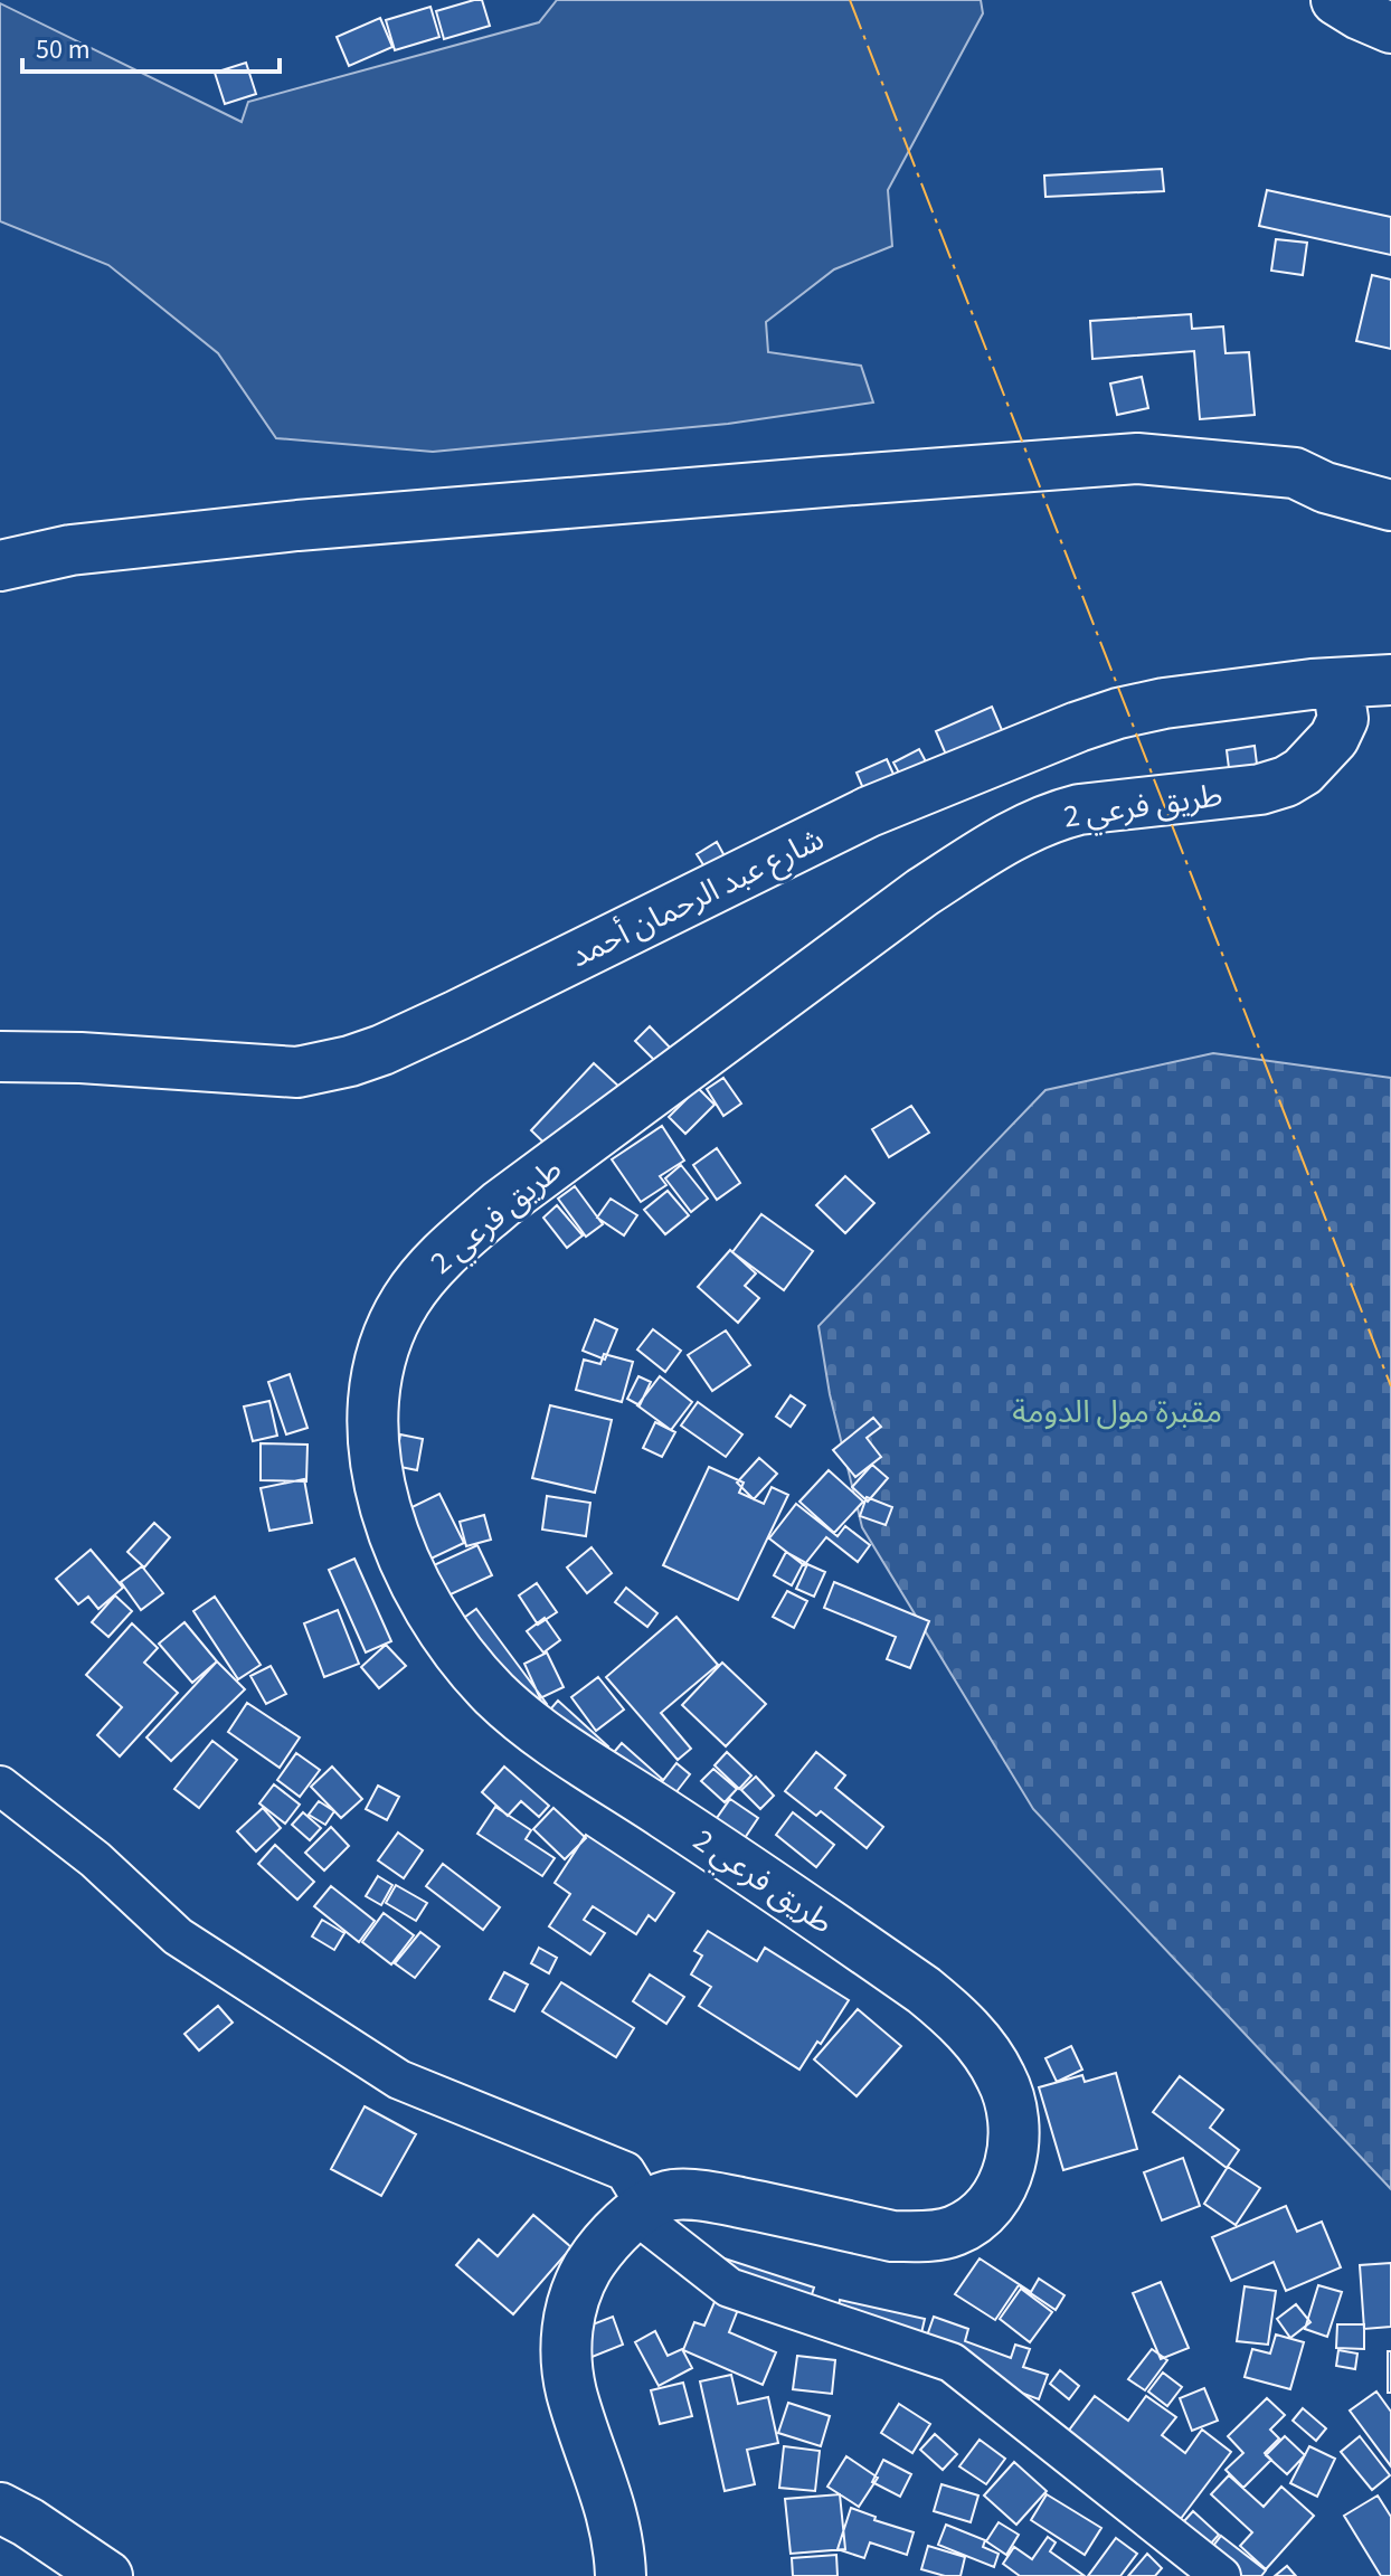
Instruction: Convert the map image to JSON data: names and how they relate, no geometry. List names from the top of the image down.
{
  "streets": {
    "main road": ["طريق فرعي 2", "شارع عبد الرحمان أحمد"]
  },
  "crossings": [
    ["طريق فرعي 2", "شارع عبد الرحمان أحمد"]
  ],
  "parks": ["مقبرة مول الدومة"],
  "scale_bar": "50 m"
}
